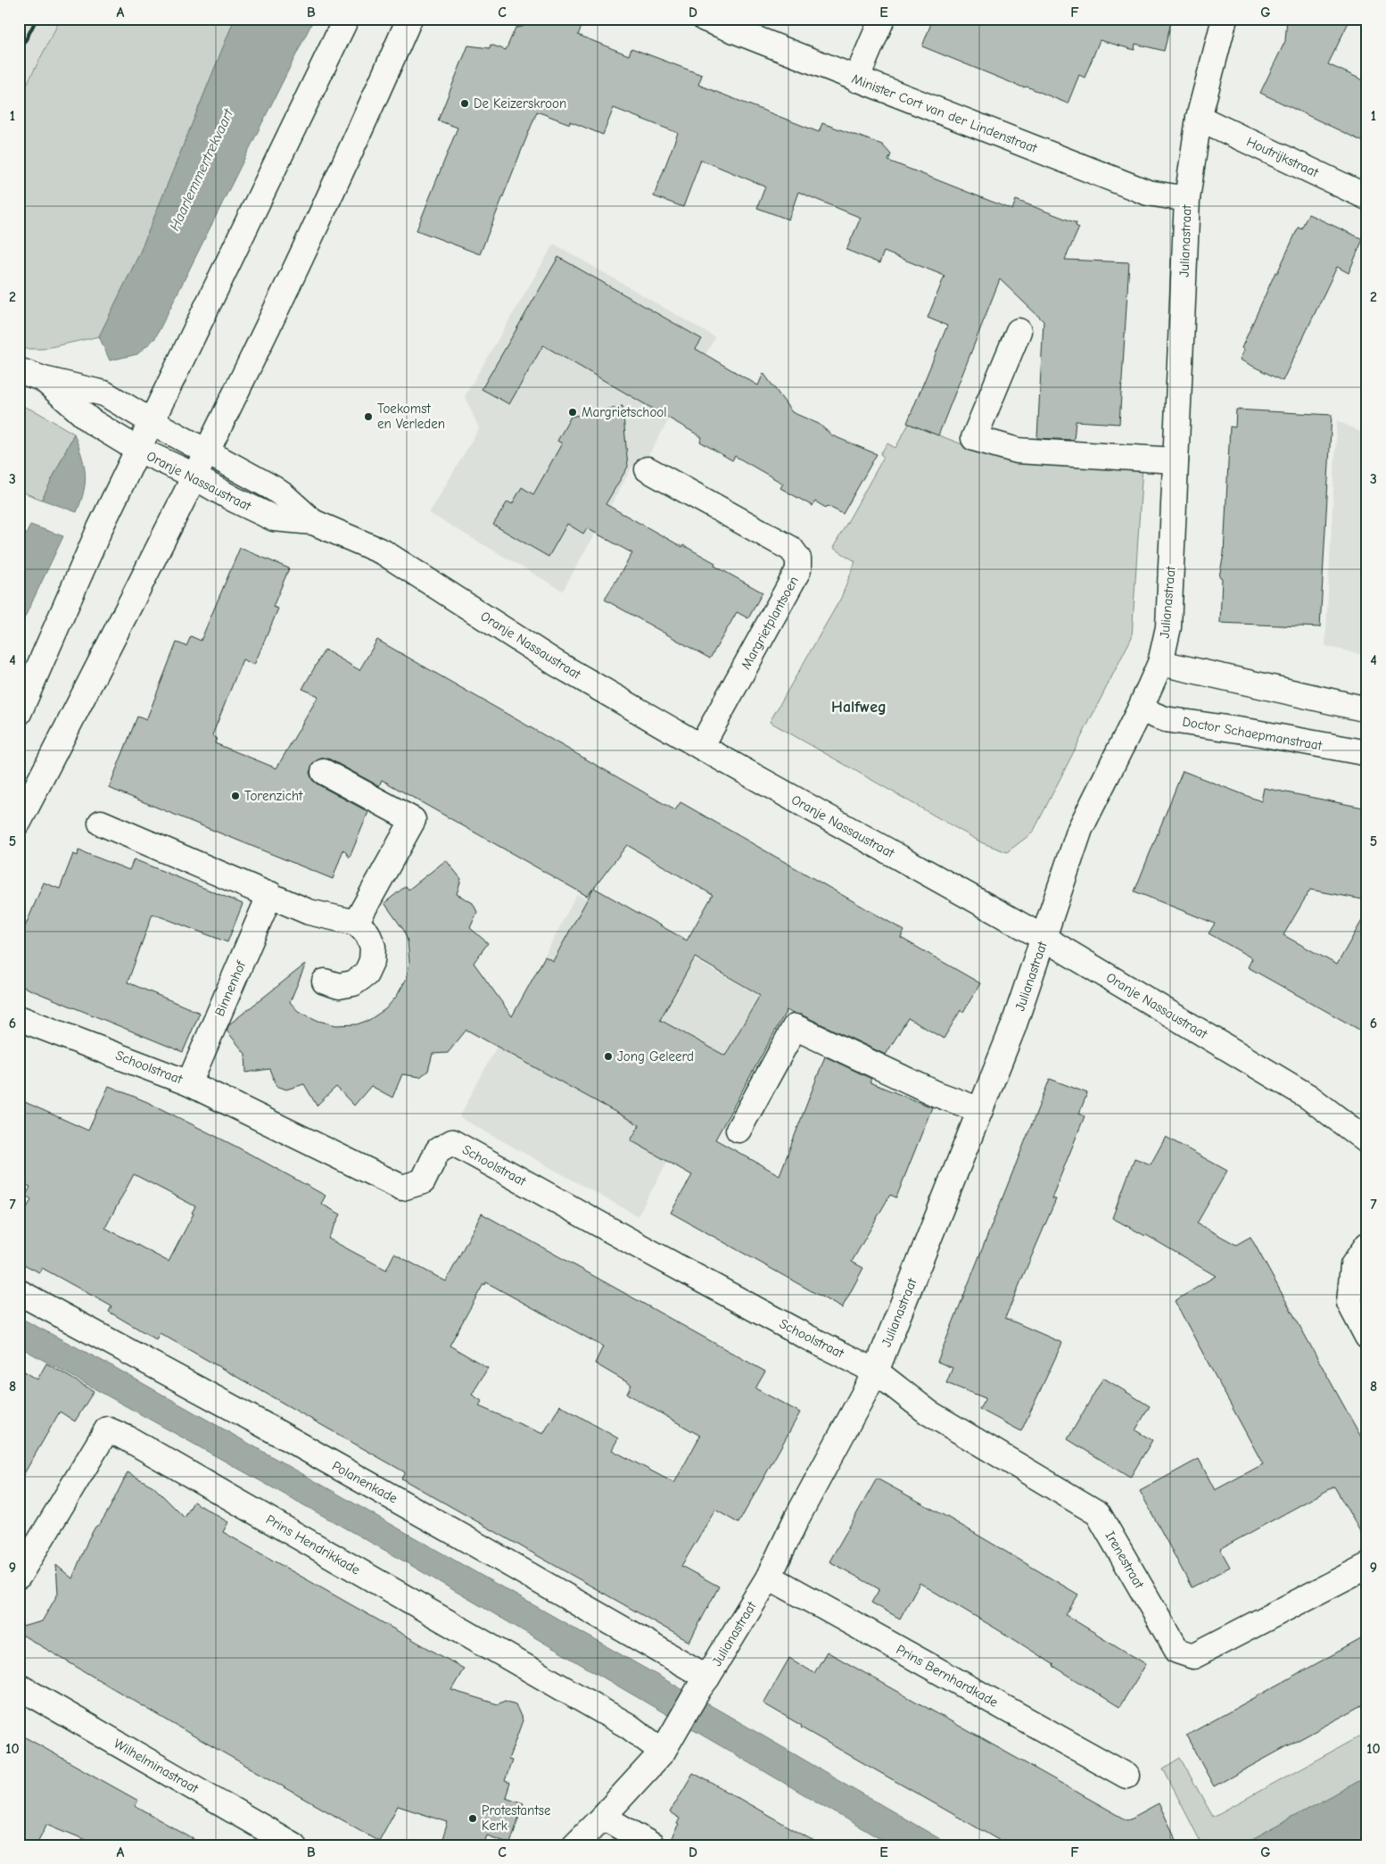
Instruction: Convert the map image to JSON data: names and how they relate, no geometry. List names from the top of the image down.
{
  "streets": {
    "street": [
      "Minister Cort van der Lindenstraat",
      "Houtrijkstraat",
      "Julianastraat",
      "Oranje Nassaustraat",
      "Margrietplantsoen",
      "Doctor Schaepmanstraat",
      "Binnenhof",
      "Schoolstraat",
      "Polanenkade",
      "Prins Hendrikkade",
      "Irenestraat",
      "Prins Bernhardkade",
      "Wilhelminastraat"
    ]
  },
  "crossings": [
    ["Minister Cort van der Lindenstraat", "Julianastraat"],
    ["Houtrijkstraat", "Julianastraat"],
    ["Julianastraat", "Oranje Nassaustraat"],
    ["Julianastraat", "Doctor Schaepmanstraat"],
    ["Julianastraat", "Schoolstraat"],
    ["Julianastraat", "Polanenkade"],
    ["Julianastraat", "Prins Hendrikkade"],
    ["Julianastraat", "Irenestraat"],
    ["Julianastraat", "Prins Bernhardkade"],
    ["Oranje Nassaustraat", "Margrietplantsoen"],
    ["Binnenhof", "Schoolstraat"],
    ["Schoolstraat", "Irenestraat"]
  ],
  "districts": ["Halfweg"],
  "water": ["Haarlemmertrekvaart"],
  "places": [
    "De Keizerskroon",
    "Margrietschool",
    "Toekomst en Verleden",
    "Torenzicht",
    "Jong Geleerd",
    "Protestantse Kerk"
  ],
  "grid": {
    "columns": [
      "A",
      "B",
      "C",
      "D",
      "E",
      "F",
      "G"
    ],
    "rows": [
      "1",
      "2",
      "3",
      "4",
      "5",
      "6",
      "7",
      "8",
      "9",
      "10"
    ]
  }
}
